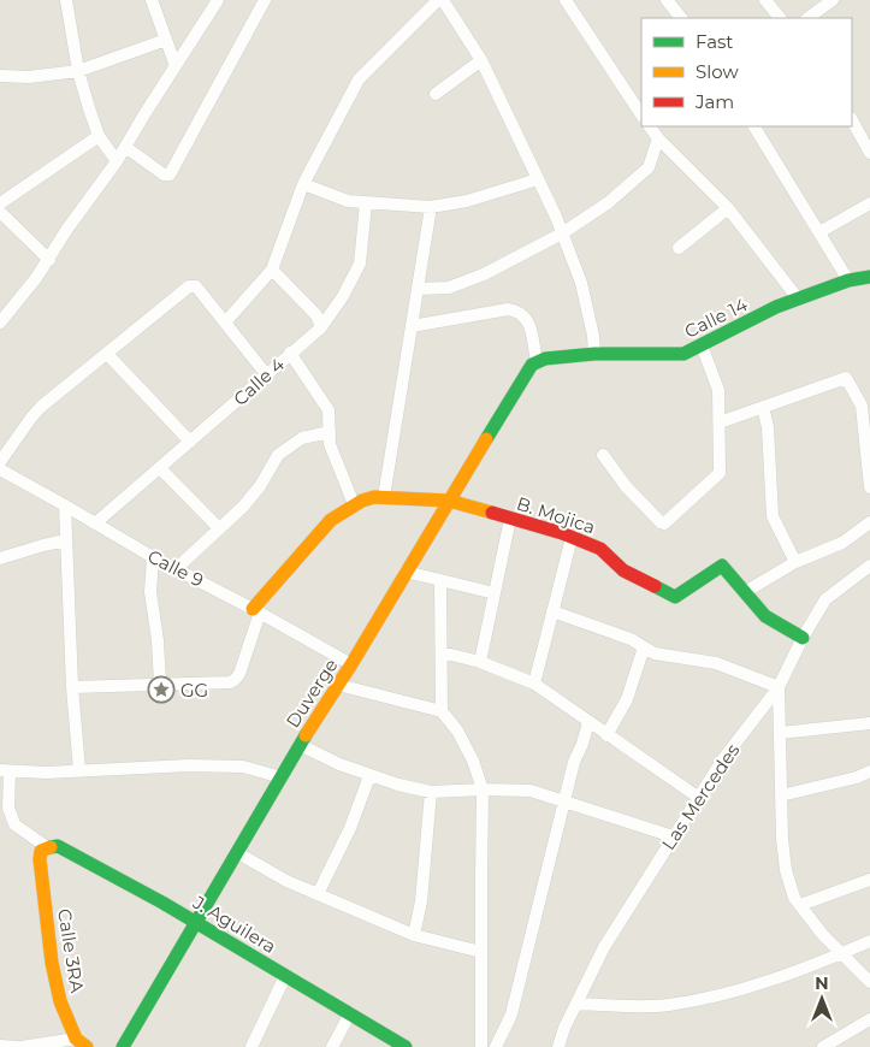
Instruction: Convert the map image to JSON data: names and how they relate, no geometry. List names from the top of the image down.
{
  "streets": {
    "street": [
      "Calle 14",
      "Calle 4",
      "B. Mojica",
      "Calle 9",
      "Duverge",
      "Las Mercedes",
      "J. Aguilera",
      "Calle 3RA"
    ]
  },
  "crossings": [
    ["Calle 14", "Duverge"],
    ["Calle 4", "Calle 9"],
    ["B. Mojica", "Duverge"],
    ["Calle 9", "Duverge"],
    ["Duverge", "J. Aguilera"],
    ["J. Aguilera", "Calle 3RA"]
  ],
  "places": {
    "place": ["GG"]
  },
  "legend": ["Fast", "Slow", "Jam"],
  "north": "top"
}
